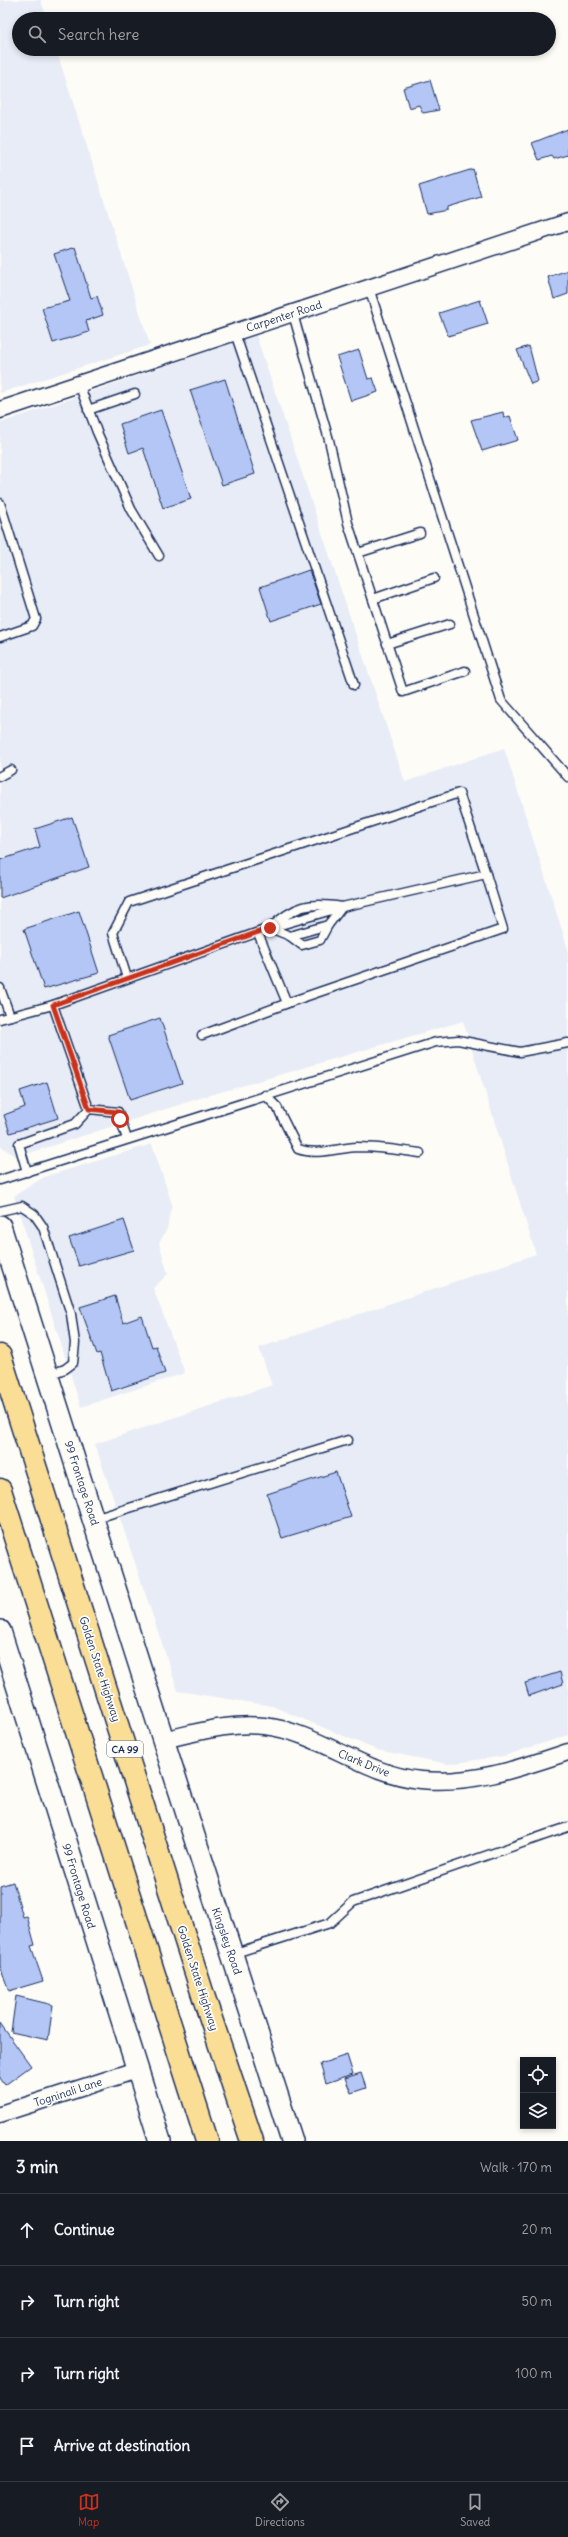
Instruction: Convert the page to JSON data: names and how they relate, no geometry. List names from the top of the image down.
{
  "streets": {
    "highway": ["Golden State Highway", "CA 99"],
    "street": [
      "Carpenter Road",
      "99 Frontage Road",
      "Clark Drive",
      "Kingsley Road",
      "Togninali Lane"
    ]
  },
  "crossings": [
    ["99 Frontage Road", "Clark Drive"],
    ["99 Frontage Road", "Kingsley Road"],
    ["99 Frontage Road", "Togninali Lane"],
    ["Clark Drive", "Kingsley Road"]
  ],
  "page": {
    "search": "Search here",
    "heading": ["3 min", "Walk · 170 m"],
    "list": [
      ["Continue", "20 m"],
      ["Turn right", "50 m"],
      ["Turn right", "100 m"],
      "Arrive at destination"
    ],
    "nav": ["Map", "Directions", "Saved"]
  }
}
